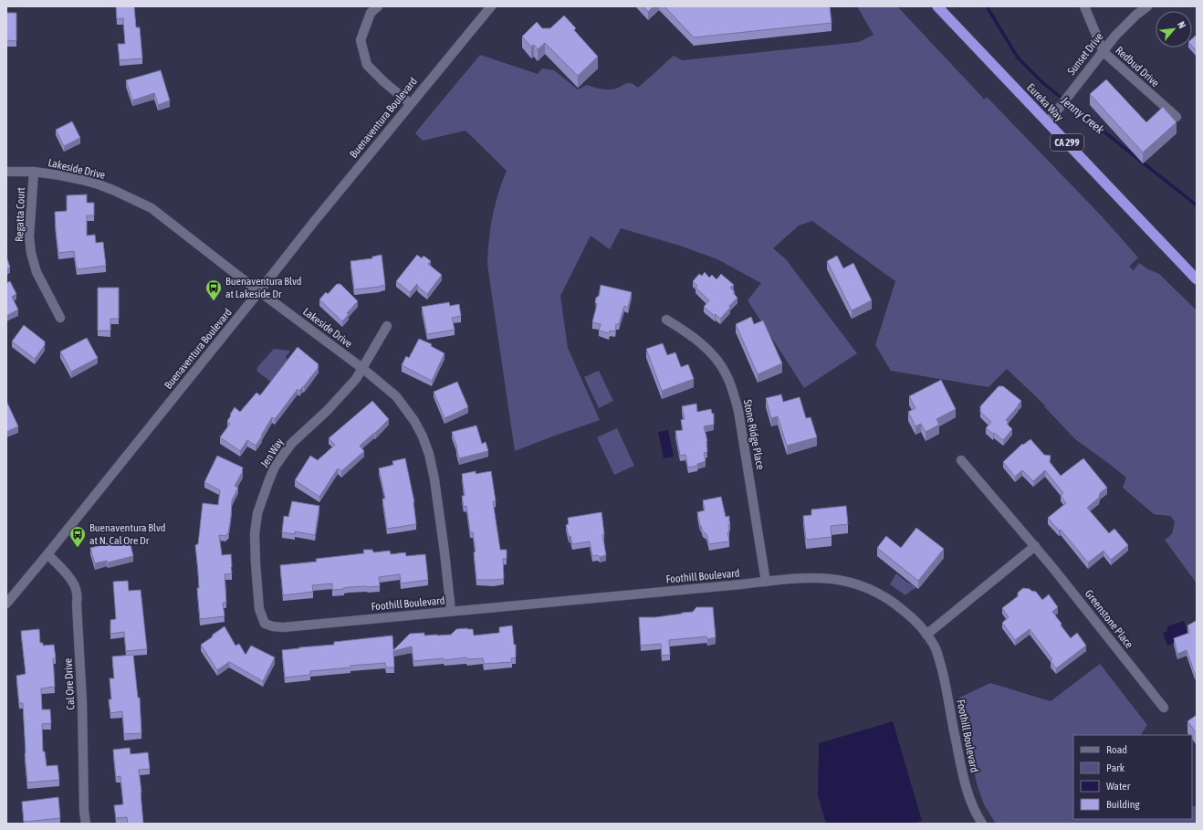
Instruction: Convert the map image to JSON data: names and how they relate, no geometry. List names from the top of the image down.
{
  "streets": {
    "highway": ["Eureka Way", "CA 299"],
    "street": [
      "Sunset Drive",
      "Redbud Drive",
      "Buenaventura Boulevard",
      "Lakeside Drive",
      "Regatta Court",
      "Stone Ridge Place",
      "Jen Way",
      "Foothill Boulevard",
      "Greenstone Place",
      "Cal Ore Drive"
    ]
  },
  "crossings": [
    ["Sunset Drive", "Redbud Drive"],
    ["Sunset Drive", "Eureka Way"],
    ["Buenaventura Boulevard", "Lakeside Drive"],
    ["Buenaventura Boulevard", "Cal Ore Drive"],
    ["Lakeside Drive", "Regatta Court"],
    ["Lakeside Drive", "Jen Way"],
    ["Lakeside Drive", "Foothill Boulevard"],
    ["Stone Ridge Place", "Foothill Boulevard"],
    ["Jen Way", "Foothill Boulevard"]
  ],
  "water": ["Jenny Creek"],
  "places": {
    "bus stop": ["Buenaventura Blvd at Lakeside Dr", "Buenaventura Blvd at N. Cal Ore Dr"]
  },
  "legend": [
    "Road",
    "Park",
    "Water",
    "Building"
  ],
  "north": "top right"
}
